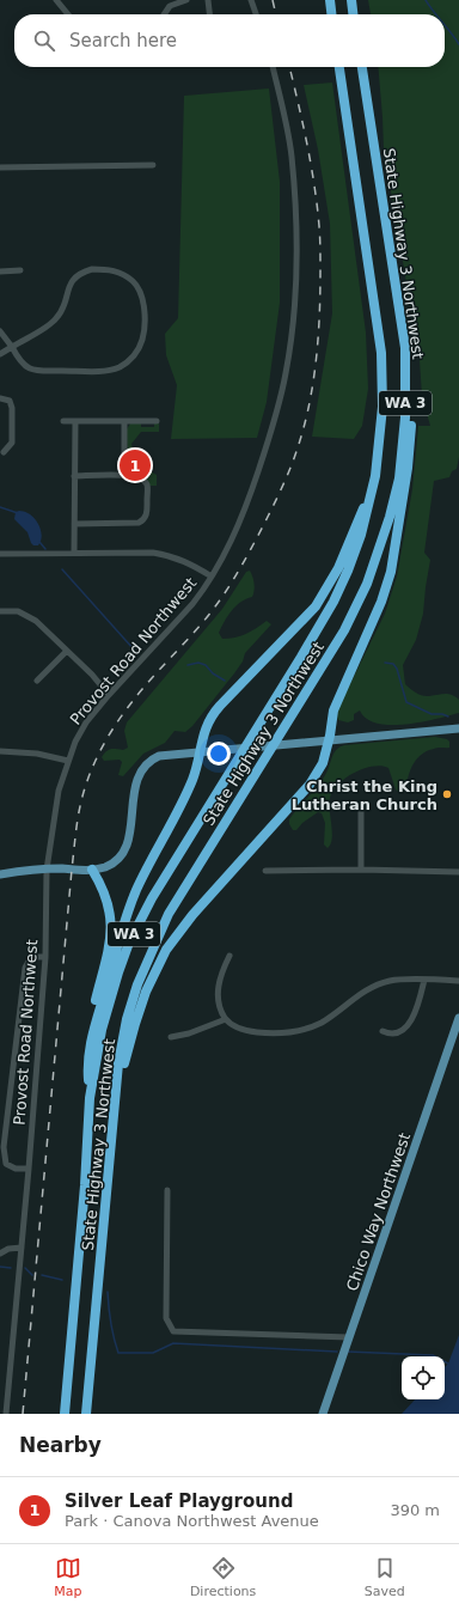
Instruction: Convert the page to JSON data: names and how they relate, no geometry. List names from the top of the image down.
{
  "streets": {
    "highway": ["State Highway 3 Northwest", "WA 3"],
    "main road": ["Chico Way Northwest"],
    "street": ["Provost Road Northwest"]
  },
  "places": ["Christ the King Lutheran Church"],
  "page": {
    "search": "Search here",
    "pins": "1",
    "heading": "Nearby",
    "list": [
      {
        "mark": "1",
        "name": "Silver Leaf Playground",
        "note": "Park · Canova Northwest Avenue",
        "value": "390 m"
      }
    ],
    "nav": ["Map", "Directions", "Saved"]
  }
}
